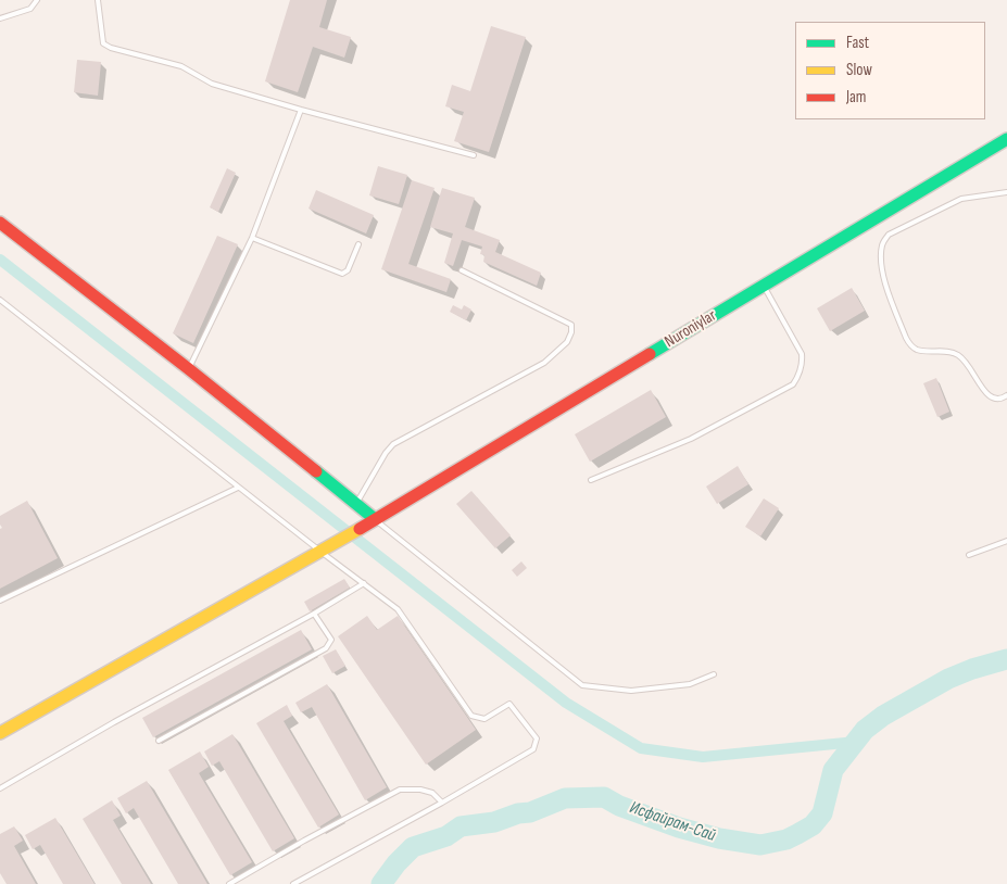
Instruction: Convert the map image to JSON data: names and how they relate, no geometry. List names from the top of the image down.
{
  "streets": {
    "main road": ["Nuroniylar"]
  },
  "water": ["Исфайрам-Сай"],
  "legend": ["Fast", "Slow", "Jam"]
}
